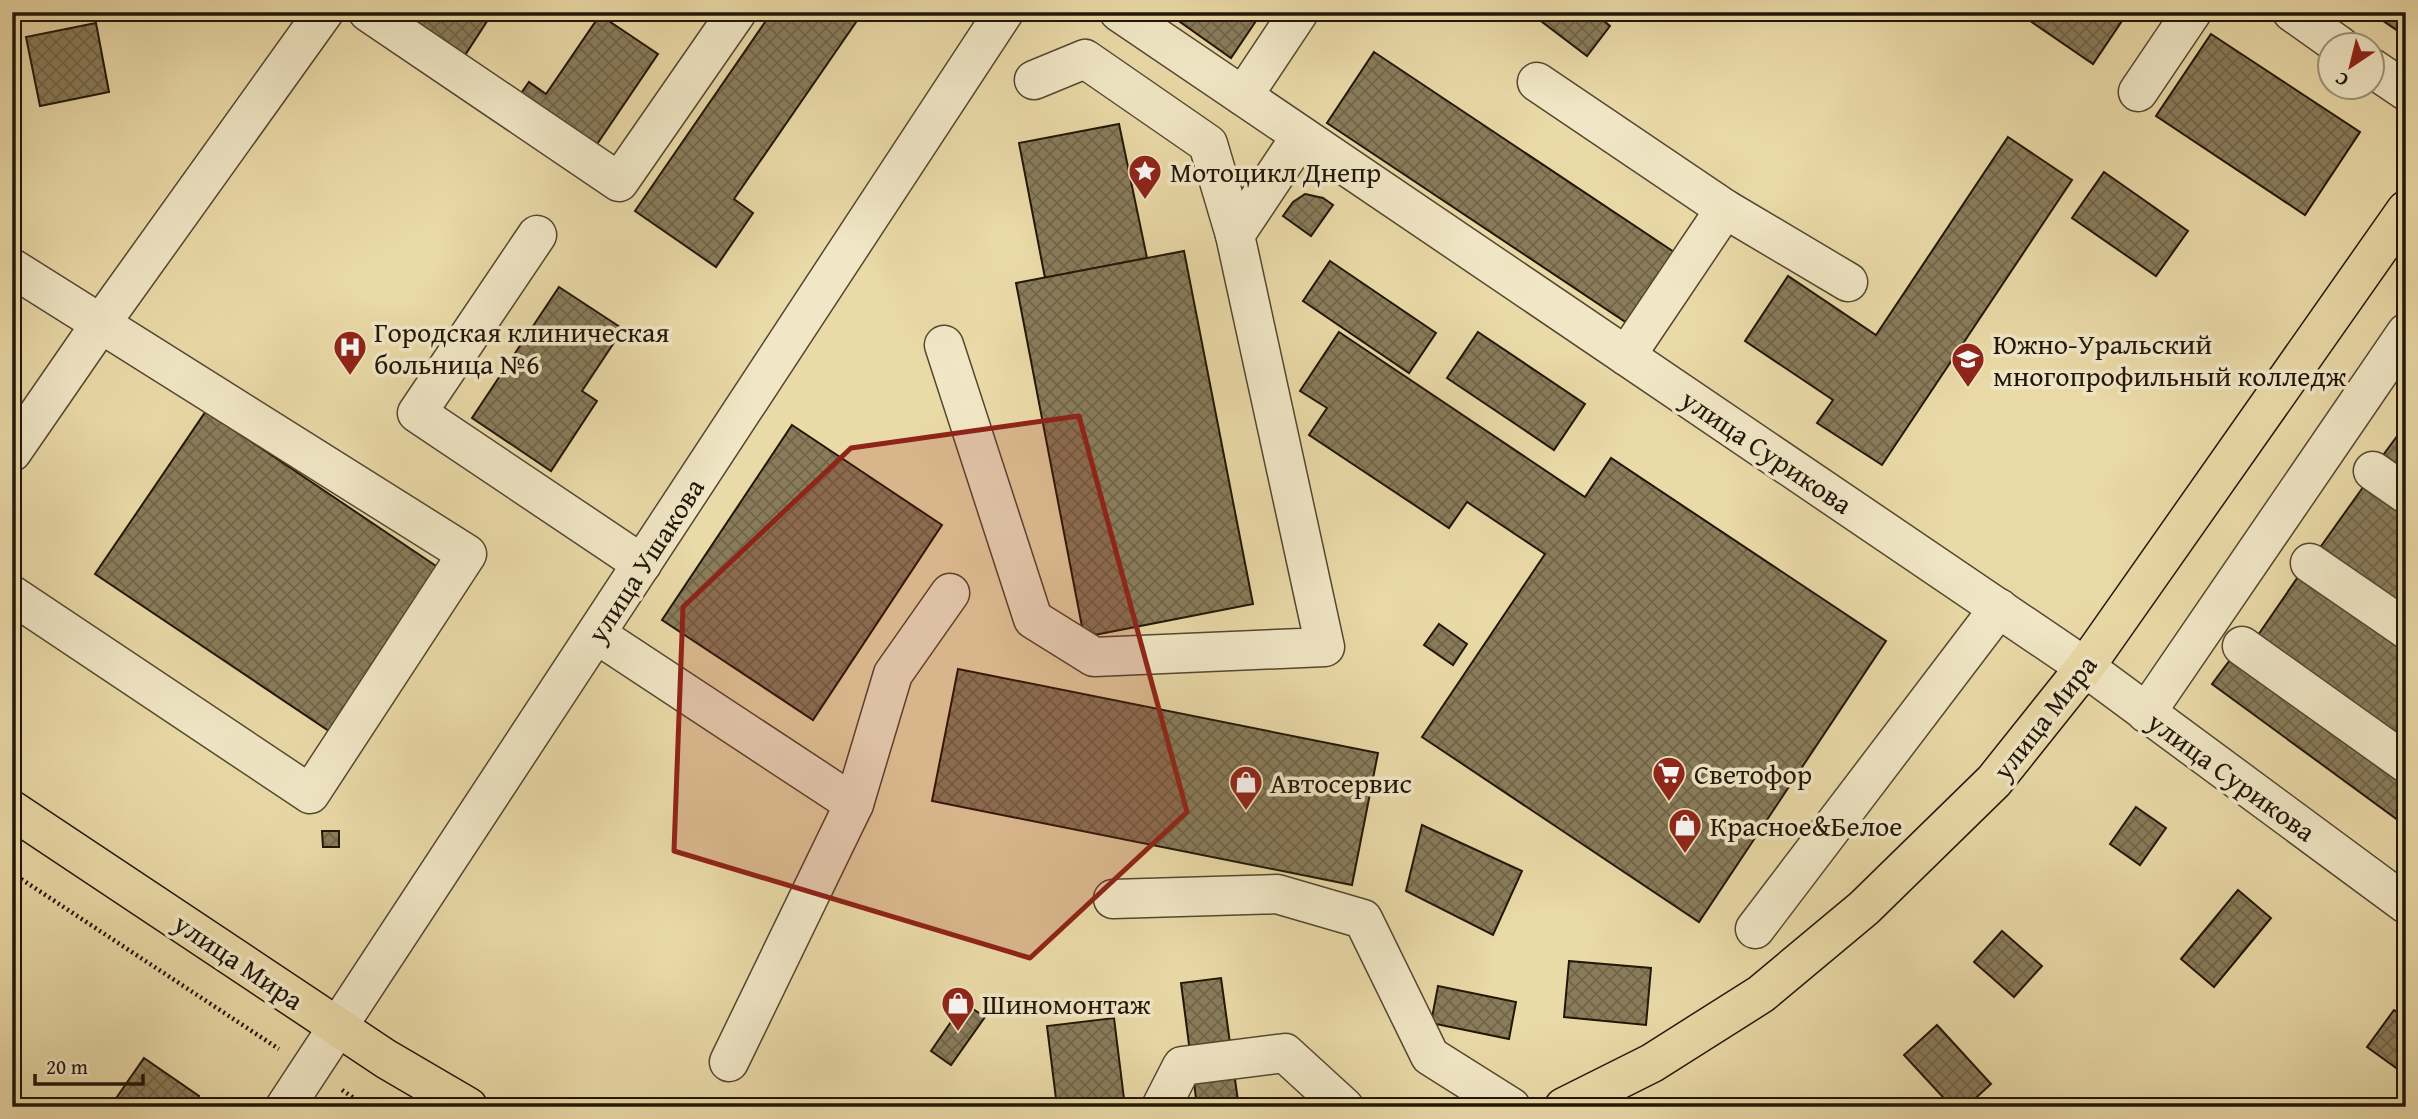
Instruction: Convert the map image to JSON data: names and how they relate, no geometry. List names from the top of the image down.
{
  "streets": {
    "main road": ["улица Мира"],
    "street": ["улица Сурикова", "улица Ушакова"]
  },
  "crossings": [
    ["улица Сурикова", "улица Мира"],
    ["улица Ушакова", "улица Мира"]
  ],
  "places": {
    "place": ["Мотоцикл Днепр"],
    "hospital": ["Городская клиническая больница №6"],
    "school or university": ["Южно-Уральский многопрофильный колледж"],
    "supermarket": ["Светофор"],
    "shop": ["Автосервис", "Красное&Белое", "Шиномонтаж"]
  },
  "scale_bar": "20 m",
  "north": "bottom left"
}
